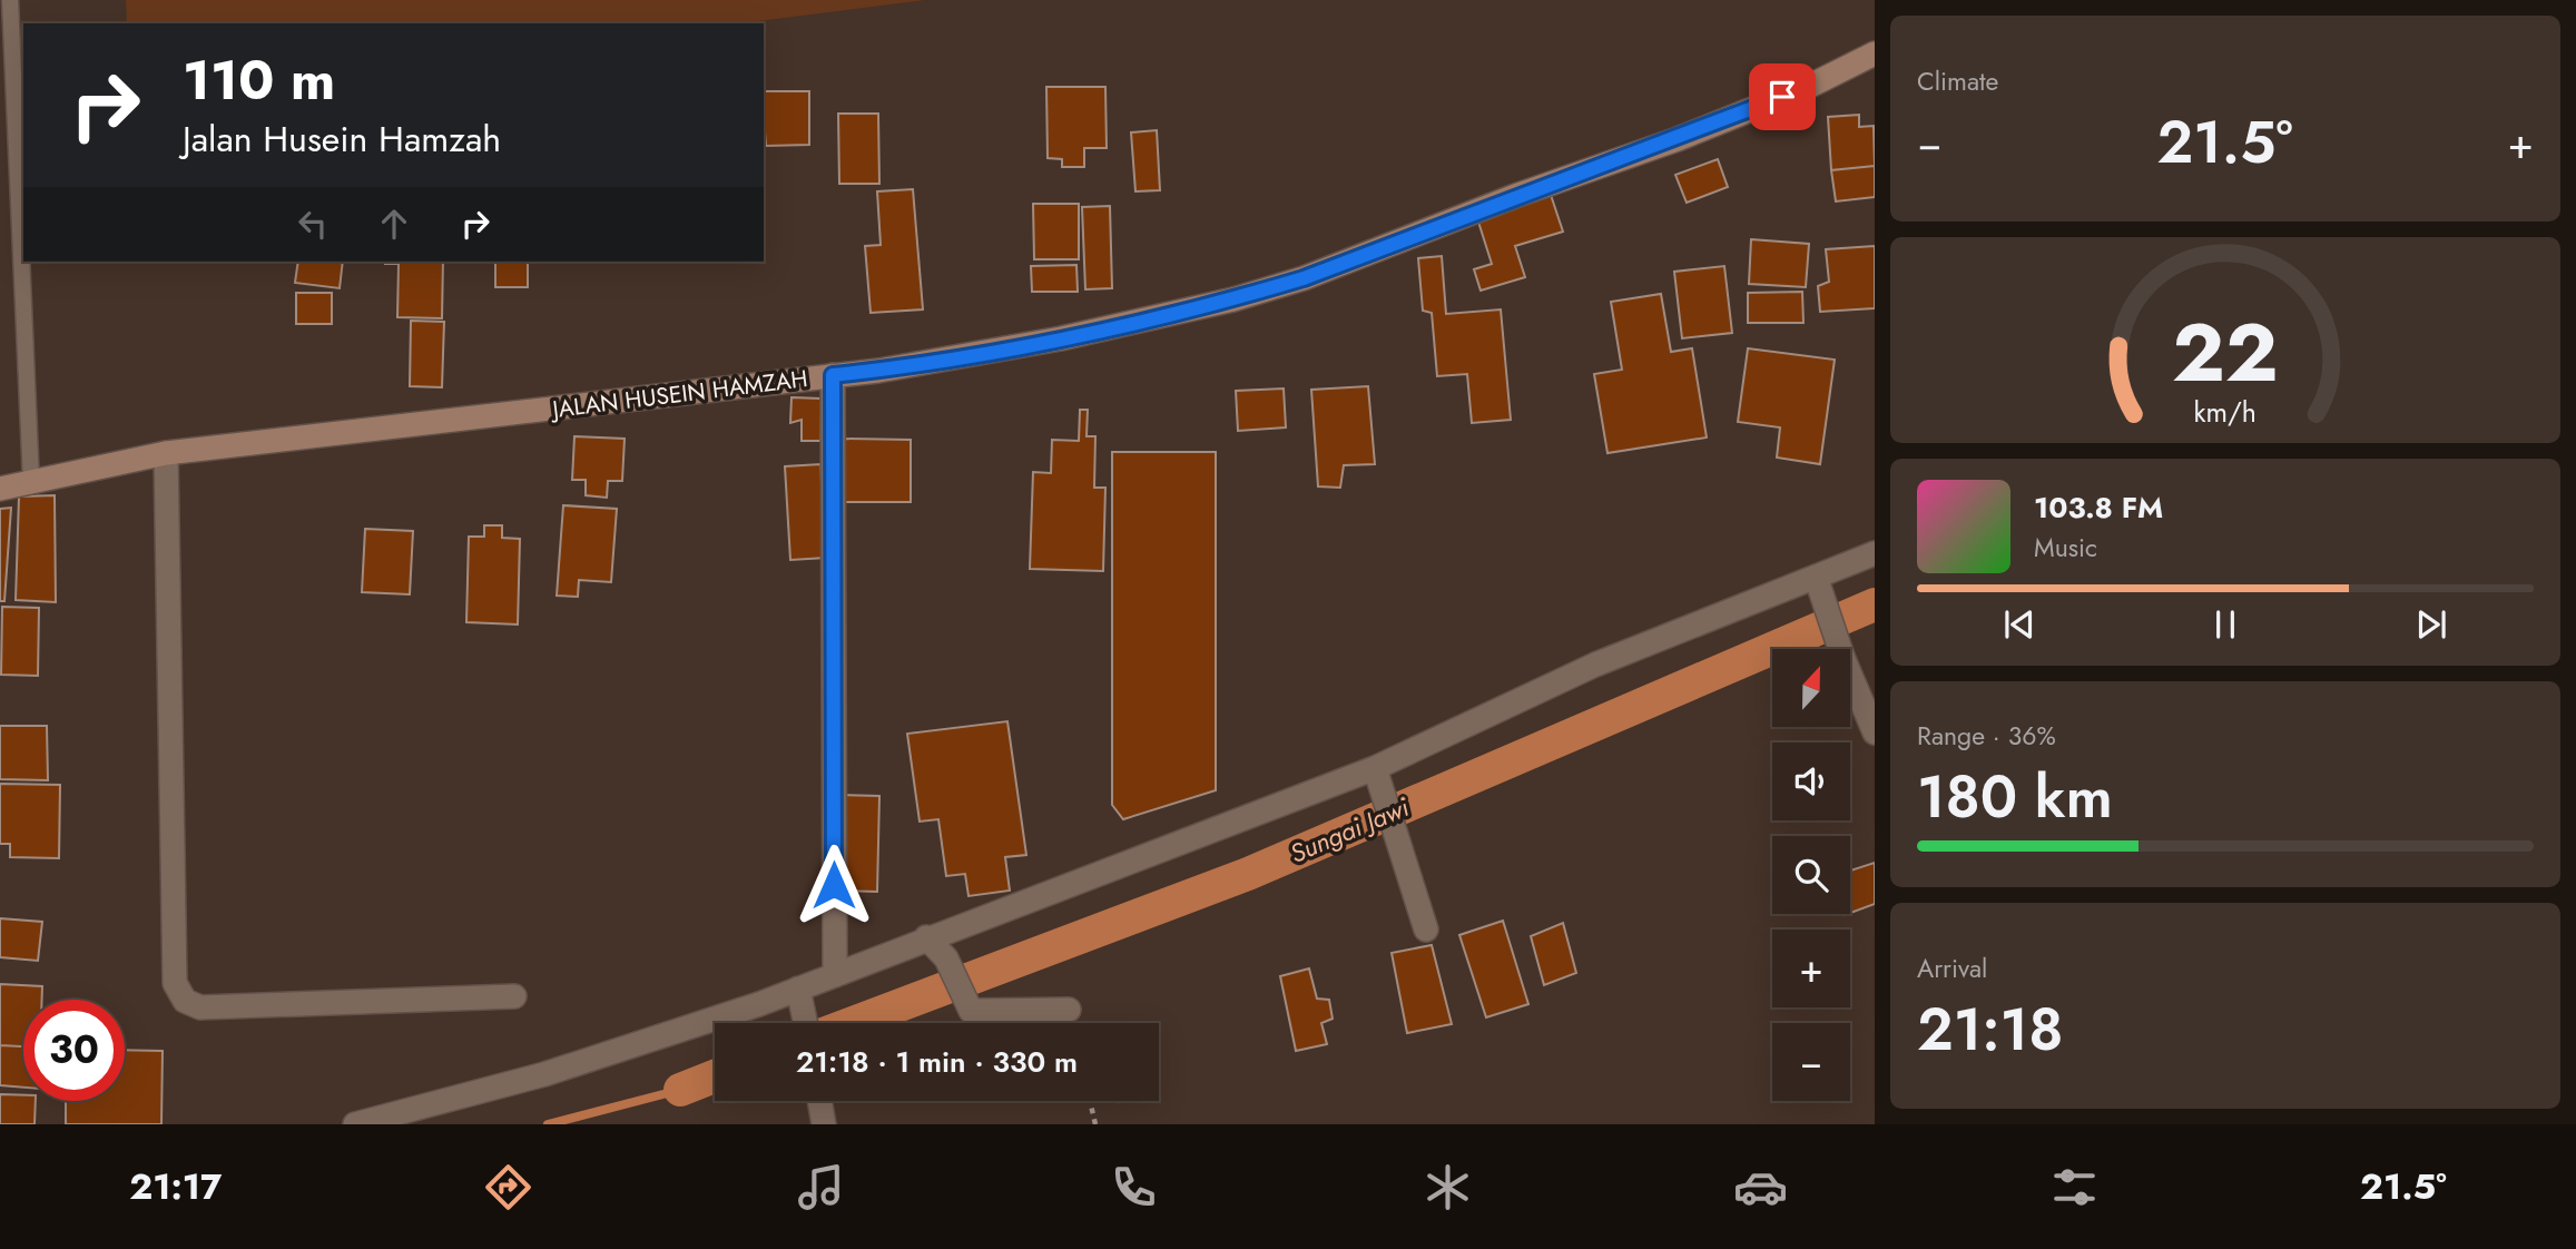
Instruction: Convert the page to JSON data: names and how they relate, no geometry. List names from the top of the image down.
{
  "streets": {
    "street": ["JALAN HUSEIN HAMZAH"]
  },
  "water": ["Sungai Jawi"],
  "north": "top",
  "page": {
    "tile": [
      "Climate",
      ["Range · 36%", "180 km"],
      ["Arrival", "21:18"]
    ],
    "turn": ["110 m", "Jalan Husein Hamzah"],
    "heat": ["−", "21.5°", "+"],
    "song": ["103.8 FM", "Music"],
    "map_buttons": ["+", "−"],
    "limit": "30",
    "trip": "21:18 · 1 min · 330 m",
    "tabs": ["21:17", "21.5°"],
    "gauge": ["22", "km/h"]
  }
}
